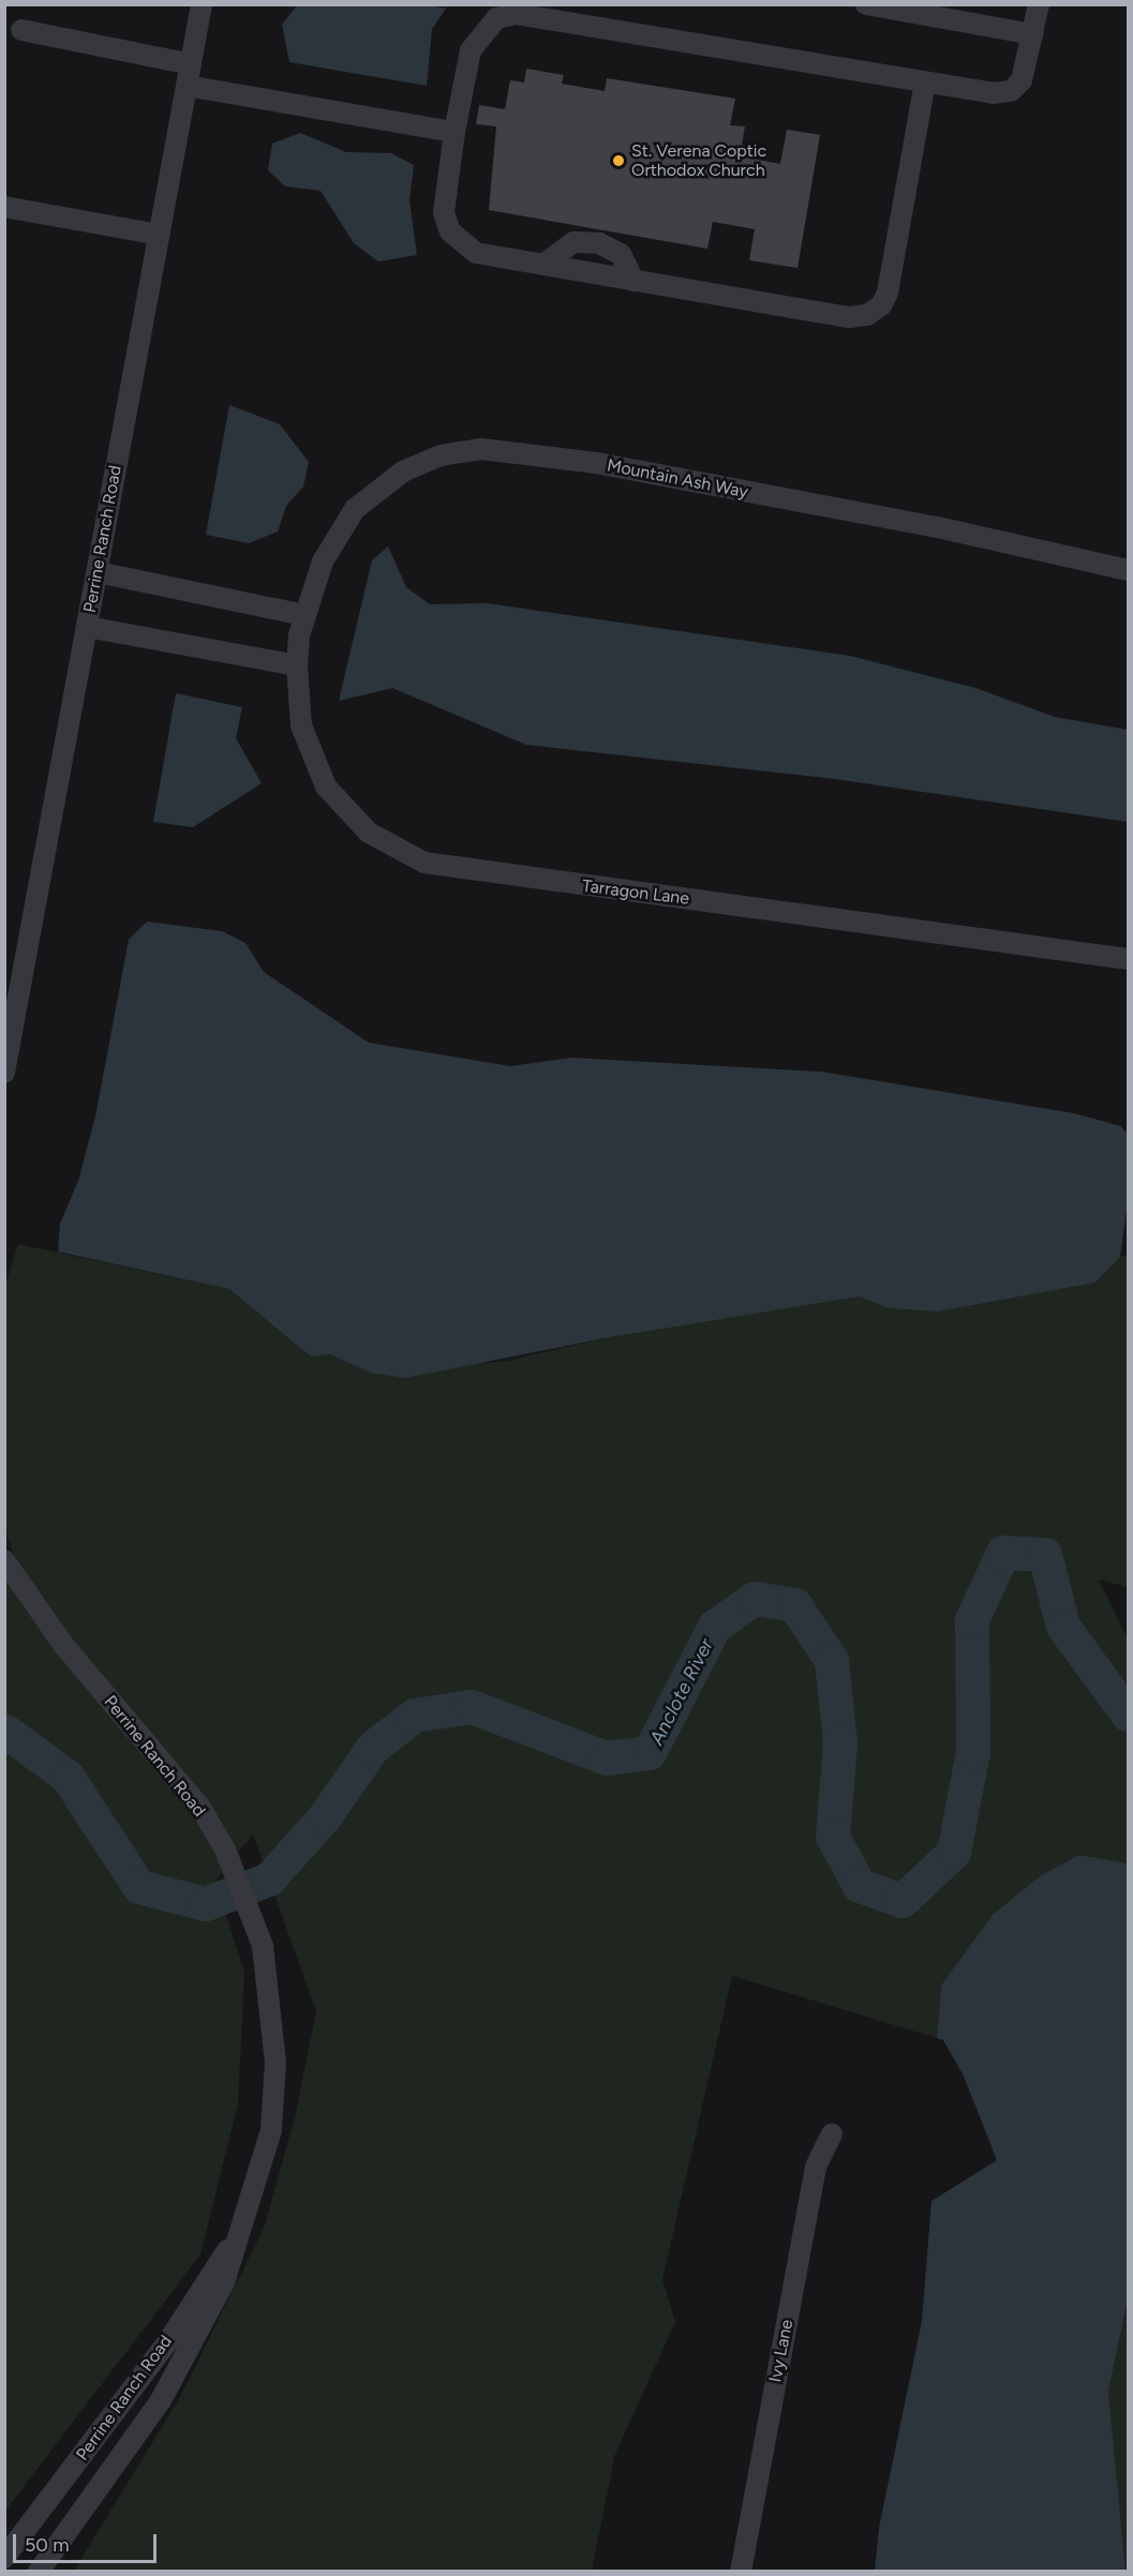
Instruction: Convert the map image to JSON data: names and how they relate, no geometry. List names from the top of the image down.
{
  "streets": {
    "street": [
      "Mountain Ash Way",
      "Perrine Ranch Road",
      "Tarragon Lane",
      "Ivy Lane"
    ]
  },
  "crossings": [
    ["Mountain Ash Way", "Tarragon Lane"]
  ],
  "water": ["Anclote River"],
  "places": ["St. Verena Coptic Orthodox Church"],
  "scale_bar": "50 m"
}
